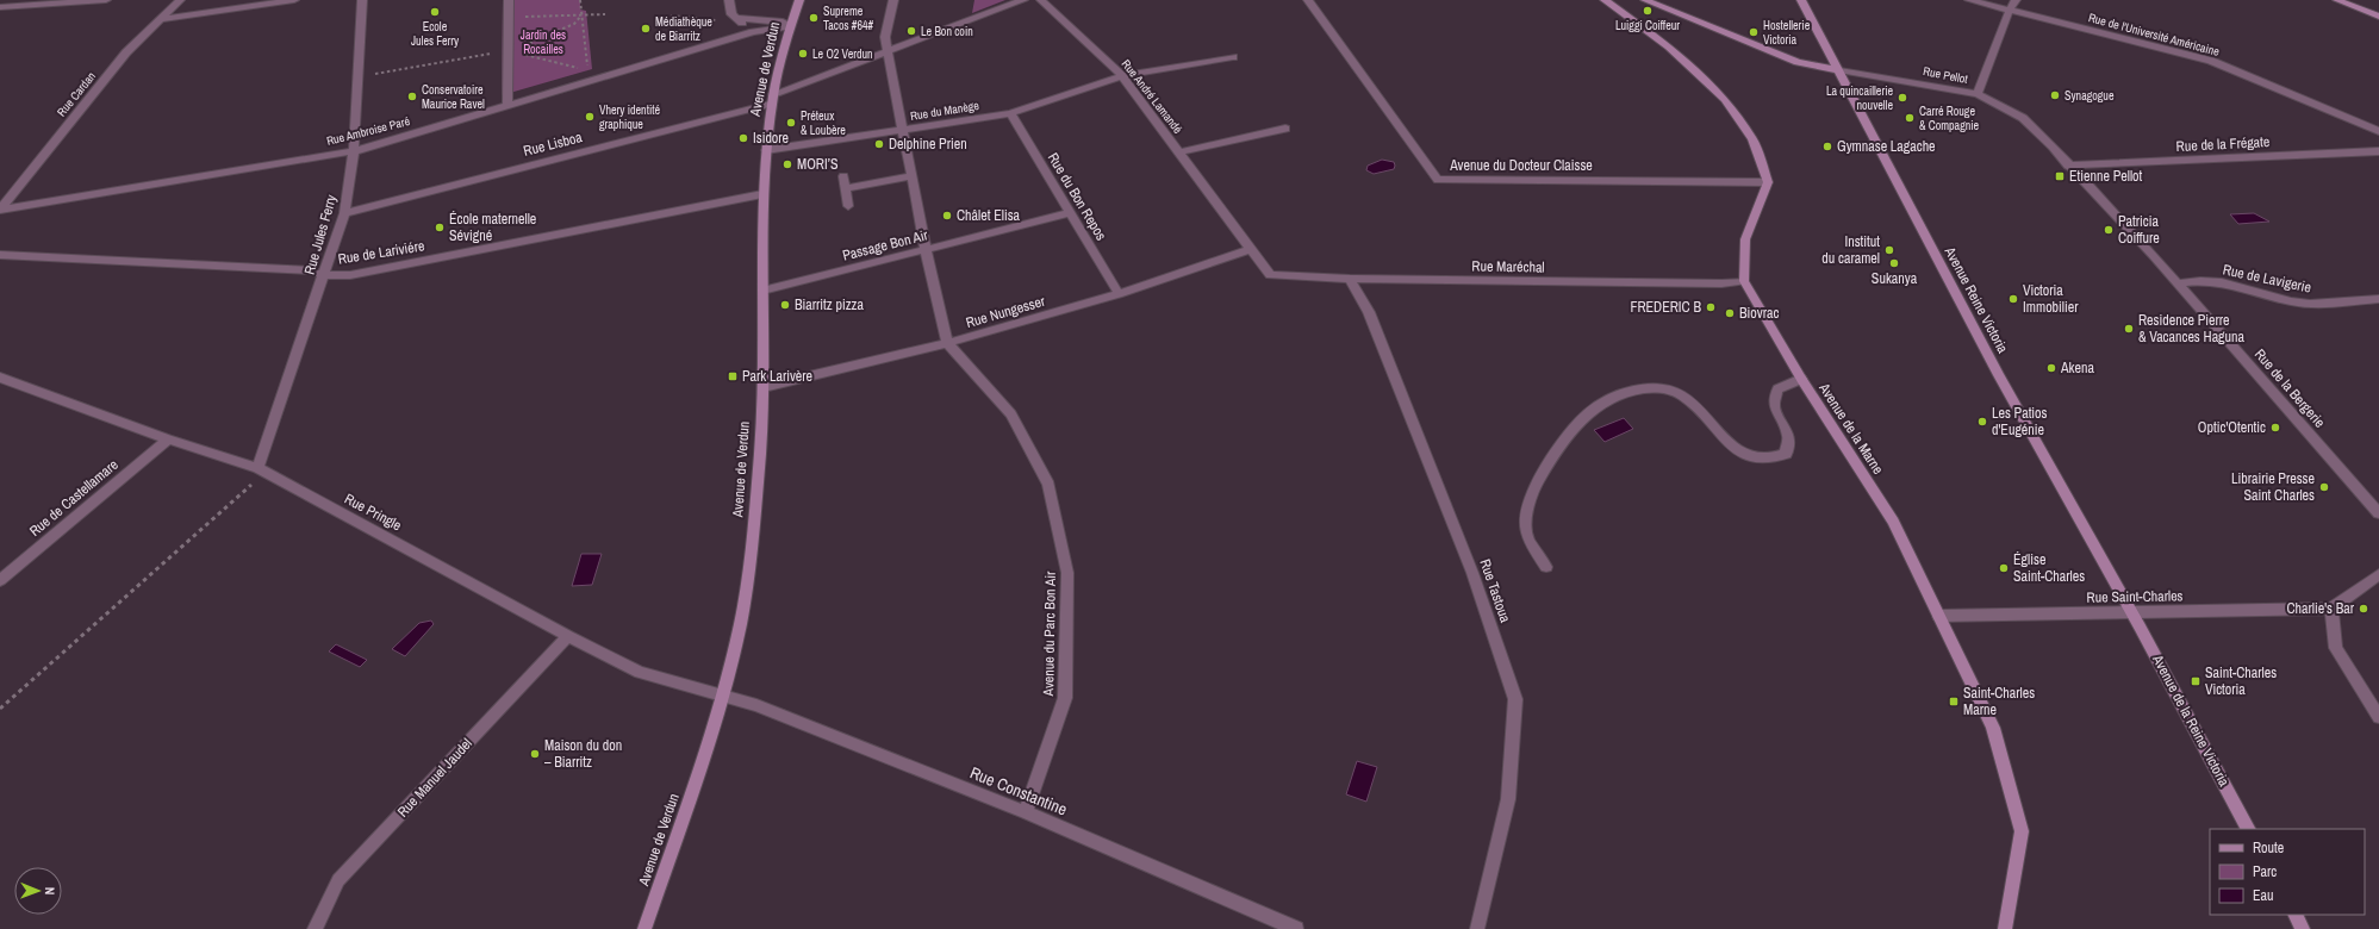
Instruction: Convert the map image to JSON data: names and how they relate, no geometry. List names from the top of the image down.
{
  "streets": {
    "main road": [
      "Avenue de Verdun",
      "Rue Pellot",
      "Avenue Reine Victoria",
      "Avenue de la Marne",
      "Avenue de la Reine Victoria"
    ],
    "street": [
      "Rue de l'Université Américaine",
      "Rue Cardan",
      "Rue André Lamandé",
      "Rue du Manège",
      "Rue Ambroise Paré",
      "Rue Lisboa",
      "Rue de la Frégate",
      "Avenue du Docteur Claisse",
      "Rue du Bon Repos",
      "Rue Jules Ferry",
      "Passage Bon Air",
      "Rue de Lariviére",
      "Rue Maréchal",
      "Rue de Lavigerie",
      "Rue Nungesser",
      "Rue de la Bergerie",
      "Rue de Castellamare",
      "Rue Pringle",
      "Rue Tastoua",
      "Rue Saint-Charles",
      "Avenue du Parc Bon Air",
      "Rue Manuel Jaudel",
      "Rue Constantine"
    ]
  },
  "crossings": [
    ["Avenue de Verdun", "Rue du Manège"],
    ["Avenue de Verdun", "Rue Ambroise Paré"],
    ["Avenue de Verdun", "Rue Lisboa"],
    ["Avenue de Verdun", "Passage Bon Air"],
    ["Avenue de Verdun", "Rue de Lariviére"],
    ["Avenue de Verdun", "Rue Nungesser"],
    ["Avenue de Verdun", "Rue Pringle"],
    ["Avenue de Verdun", "Rue Constantine"],
    ["Rue Pellot", "Rue de la Frégate"],
    ["Rue Pellot", "Rue de Lavigerie"],
    ["Rue Pellot", "Avenue Reine Victoria"],
    ["Rue Pellot", "Rue de la Bergerie"],
    ["Rue Cardan", "Rue Ambroise Paré"],
    ["Rue André Lamandé", "Rue du Manège"],
    ["Rue André Lamandé", "Rue Maréchal"],
    ["Rue André Lamandé", "Rue Nungesser"],
    ["Rue du Manège", "Rue du Bon Repos"],
    ["Rue Ambroise Paré", "Rue Jules Ferry"],
    ["Rue Lisboa", "Rue Jules Ferry"],
    ["Rue du Bon Repos", "Passage Bon Air"],
    ["Rue du Bon Repos", "Rue Nungesser"],
    ["Rue Jules Ferry", "Rue de Lariviére"],
    ["Rue Jules Ferry", "Rue Pringle"],
    ["Rue Maréchal", "Avenue de la Marne"],
    ["Rue Maréchal", "Rue Tastoua"],
    ["Rue de Lavigerie", "Rue de la Bergerie"],
    ["Avenue Reine Victoria", "Rue Saint-Charles"],
    ["Avenue Reine Victoria", "Avenue de la Reine Victoria"],
    ["Rue Nungesser", "Avenue du Parc Bon Air"],
    ["Avenue de la Marne", "Rue Saint-Charles"],
    ["Rue de Castellamare", "Rue Pringle"],
    ["Rue Pringle", "Rue Manuel Jaudel"],
    ["Rue Pringle", "Rue Constantine"],
    ["Rue Saint-Charles", "Avenue de la Reine Victoria"],
    ["Avenue du Parc Bon Air", "Rue Constantine"]
  ],
  "parks": ["Jardin des Rocailles"],
  "places": {
    "other": [
      "Luiggi Coiffeur",
      "Ecole Jules Ferry",
      "Supreme Tacos #64#",
      "Médiathèque de Biarritz",
      "Le Bon coin",
      "Hostellerie Victoria",
      "Le O2 Verdun",
      "Synagogue",
      "Conservatoire Maurice Ravel",
      "La quincaillerie nouvelle",
      "Vhery identité graphique",
      "Carré Rouge & Compagnie",
      "Préteux & Loubère",
      "Isidore",
      "Delphine Prien",
      "Gymnase Lagache",
      "MORI’S",
      "Châlet Elisa",
      "École maternelle Sévigné",
      "Patricia Coiffure",
      "Institut du caramel",
      "Sukanya",
      "Victoria Immobilier",
      "Biarritz pizza",
      "FREDERIC B",
      "Biovrac",
      "Residence Pierre & Vacances Haguna",
      "Akena",
      "Les Patios d'Eugénie",
      "Optic'Otentic",
      "Librairie Presse Saint Charles",
      "Église Saint-Charles",
      "Charlie's Bar",
      "Maison du don – Biarritz"
    ],
    "transit": [
      "Etienne Pellot",
      "Park Larivère",
      "Saint-Charles Victoria",
      "Saint-Charles Marne"
    ]
  },
  "legend": ["Route", "Parc", "Eau"],
  "north": "right"
}
